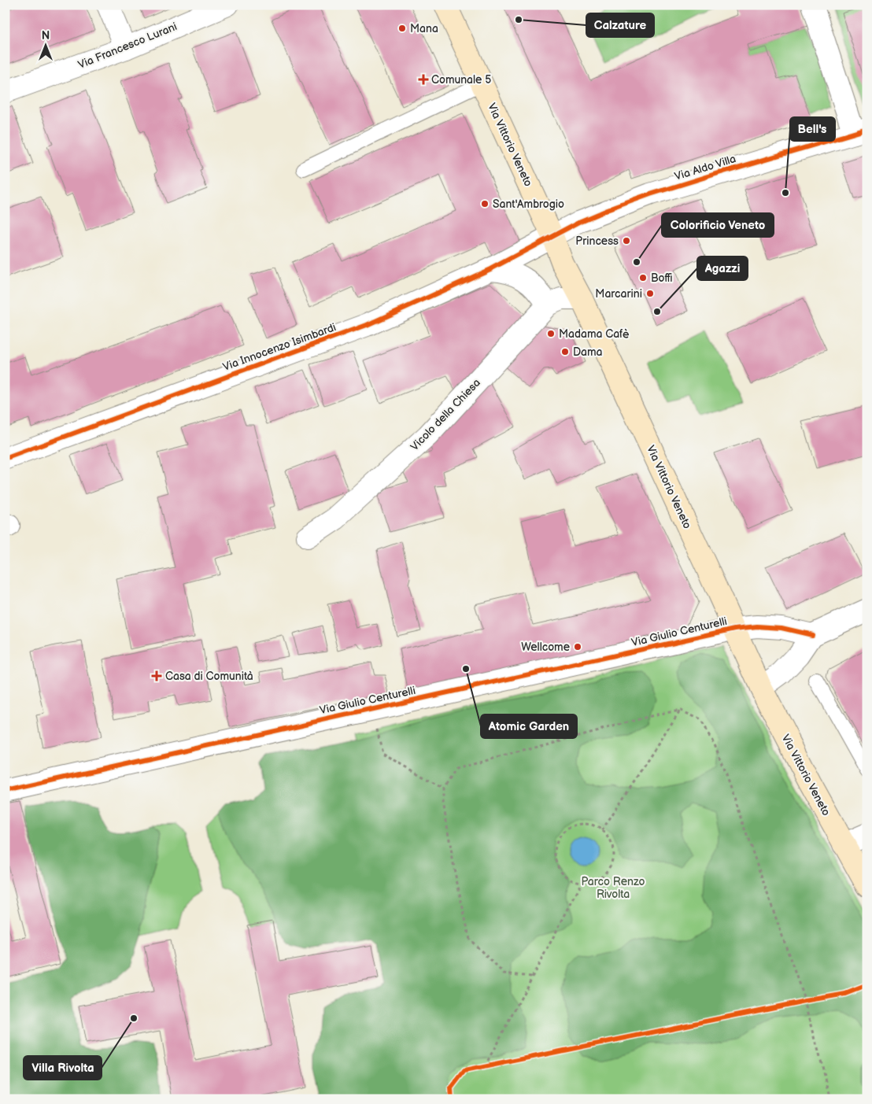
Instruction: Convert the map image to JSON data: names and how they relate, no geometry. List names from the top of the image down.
{
  "streets": {
    "main road": ["Via Vittorio Veneto"],
    "street": [
      "Via Francesco Lurani",
      "Via Aldo Villa",
      "Via Innocenzo Isimbardi",
      "Vicolo della Chiesa",
      "Via Giulio Centurelli"
    ]
  },
  "crossings": [
    ["Via Vittorio Veneto", "Via Aldo Villa"],
    ["Via Vittorio Veneto", "Via Innocenzo Isimbardi"],
    ["Via Vittorio Veneto", "Via Giulio Centurelli"],
    ["Via Aldo Villa", "Via Innocenzo Isimbardi"]
  ],
  "parks": ["Parco Renzo Rivolta"],
  "places": {
    "other": [
      "Calzature",
      "Mana",
      "Bell's",
      "Sant'Ambrogio",
      "Princess",
      "Colorificio Veneto",
      "Boffi",
      "Marcarini",
      "Agazzi",
      "Madama Cafè",
      "Dama",
      "Wellcome",
      "Atomic Garden",
      "Villa Rivolta"
    ],
    "health": ["Comunale 5", "Casa di Comunità"]
  },
  "north": "top"
}
